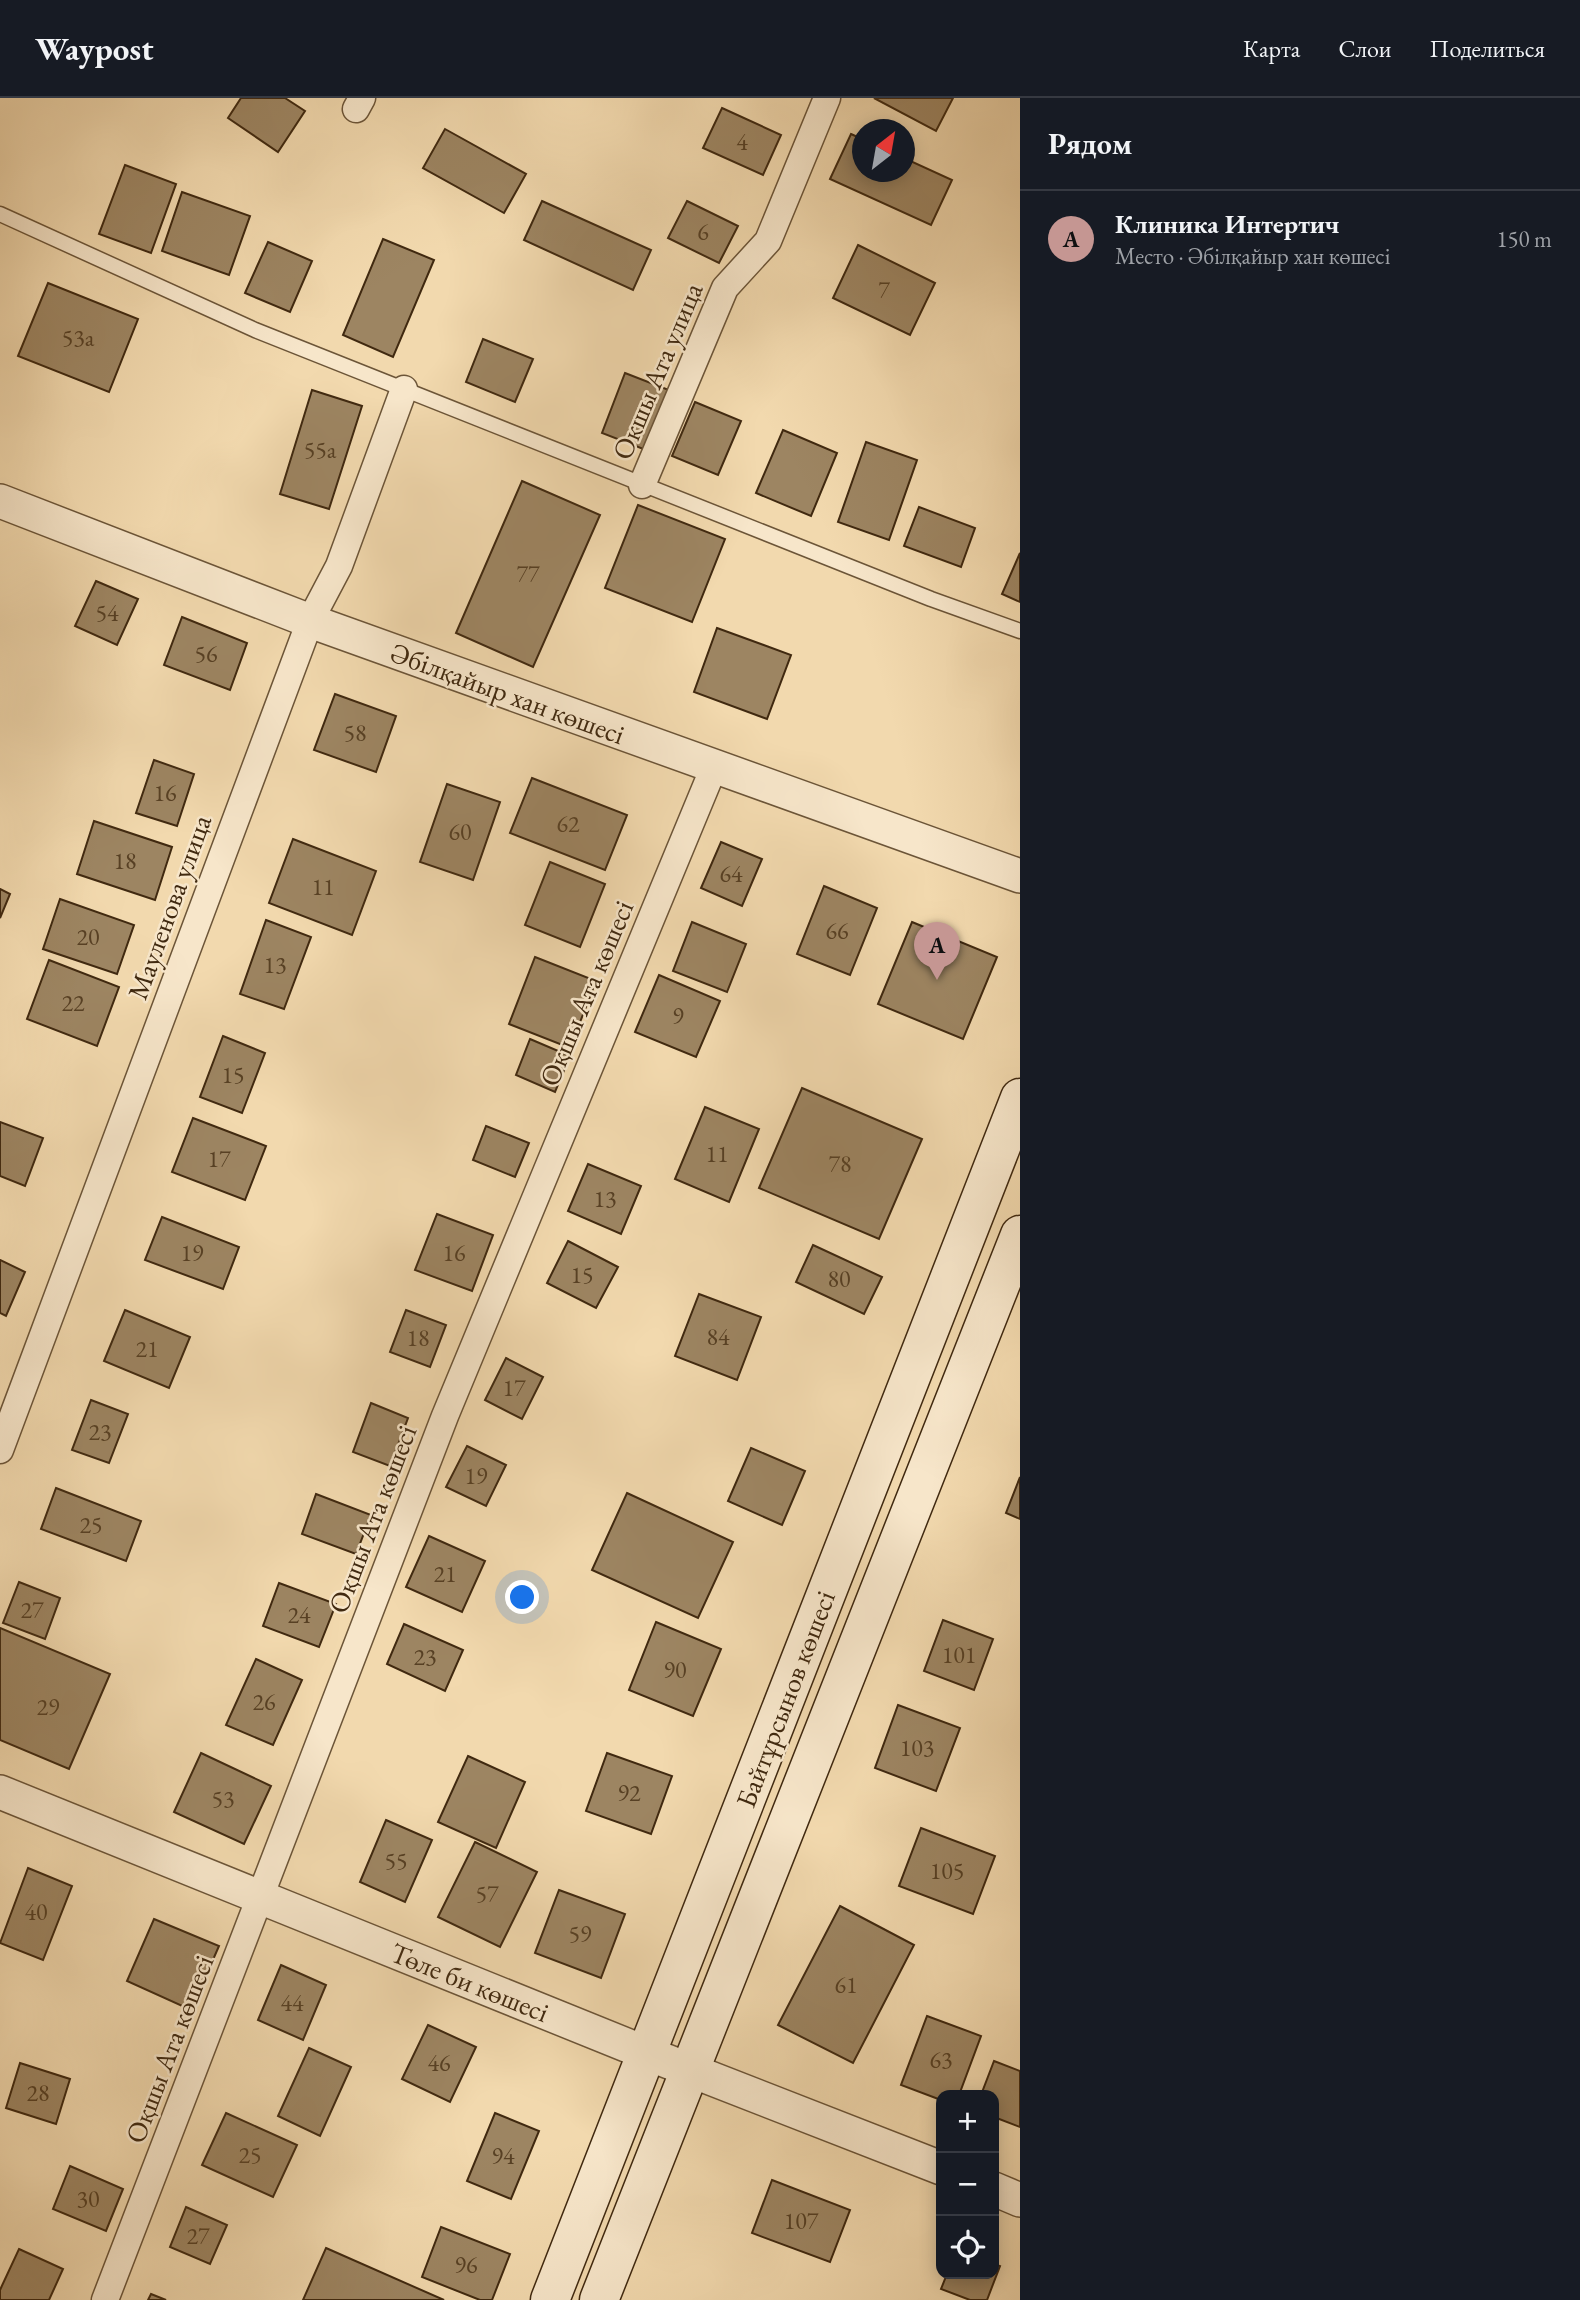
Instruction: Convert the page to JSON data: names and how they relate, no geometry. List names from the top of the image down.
{
  "streets": {
    "main road": ["Байтұрсынов көшесі"],
    "street": [
      "Окшы Ата улица",
      "Әбілқайыр хан көшесі",
      "Мауленова улица",
      "Оқшы Ата көшесі",
      "Төле би көшесі"
    ]
  },
  "crossings": [
    ["Әбілқайыр хан көшесі", "Мауленова улица"],
    ["Әбілқайыр хан көшесі", "Оқшы Ата көшесі"],
    ["Оқшы Ата көшесі", "Төле би көшесі"],
    ["Байтұрсынов көшесі", "Төле би көшесі"]
  ],
  "house_numbers": [
    "4",
    "6",
    "7",
    "53а",
    "55а",
    "77",
    "54",
    "56",
    "58",
    "16",
    "62",
    "60",
    "18",
    "64",
    "11",
    "66",
    "20",
    "13",
    "22",
    "9",
    "15",
    "11",
    "17",
    "78",
    "13",
    "19",
    "16",
    "15",
    "80",
    "84",
    "18",
    "21",
    "17",
    "23",
    "19",
    "25",
    "21",
    "27",
    "24",
    "101",
    "23",
    "90",
    "26",
    "29",
    "103",
    "92",
    "53",
    "55",
    "105",
    "57",
    "40",
    "59",
    "61",
    "44",
    "63",
    "46",
    "28",
    "25",
    "94",
    "30",
    "107",
    "27",
    "96"
  ],
  "north": "top right",
  "page": {
    "header": "Waypost",
    "nav": ["Карта", "Слои", "Поделиться"],
    "heading": "Рядом",
    "list": [
      {
        "mark": "A",
        "name": "Клиника Интертич",
        "note": "Место · Әбілқайыр хан көшесі",
        "value": "150 m"
      }
    ],
    "pins": "A",
    "map_buttons": ["+", "−"]
  }
}
